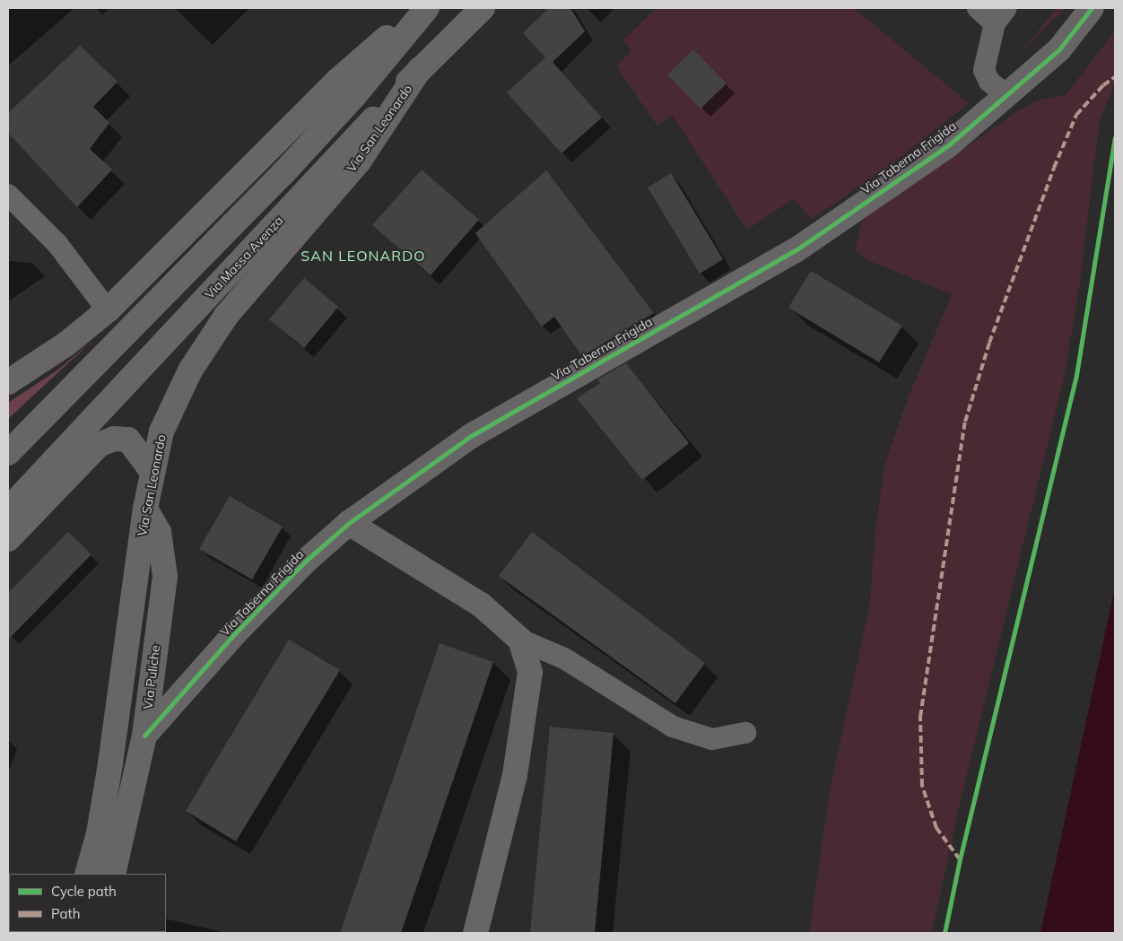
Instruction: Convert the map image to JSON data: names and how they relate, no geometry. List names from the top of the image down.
{
  "streets": {
    "main road": [
      "Via San Leonardo",
      "Via Taberna Frigida",
      "Via Massa Avenza",
      "Via Puliche"
    ]
  },
  "crossings": [
    ["Via San Leonardo", "Via Massa Avenza"],
    ["Via San Leonardo", "Via Puliche"],
    ["Via Taberna Frigida", "Via Puliche"]
  ],
  "districts": ["SAN LEONARDO"],
  "legend": ["Cycle path", "Path"]
}
